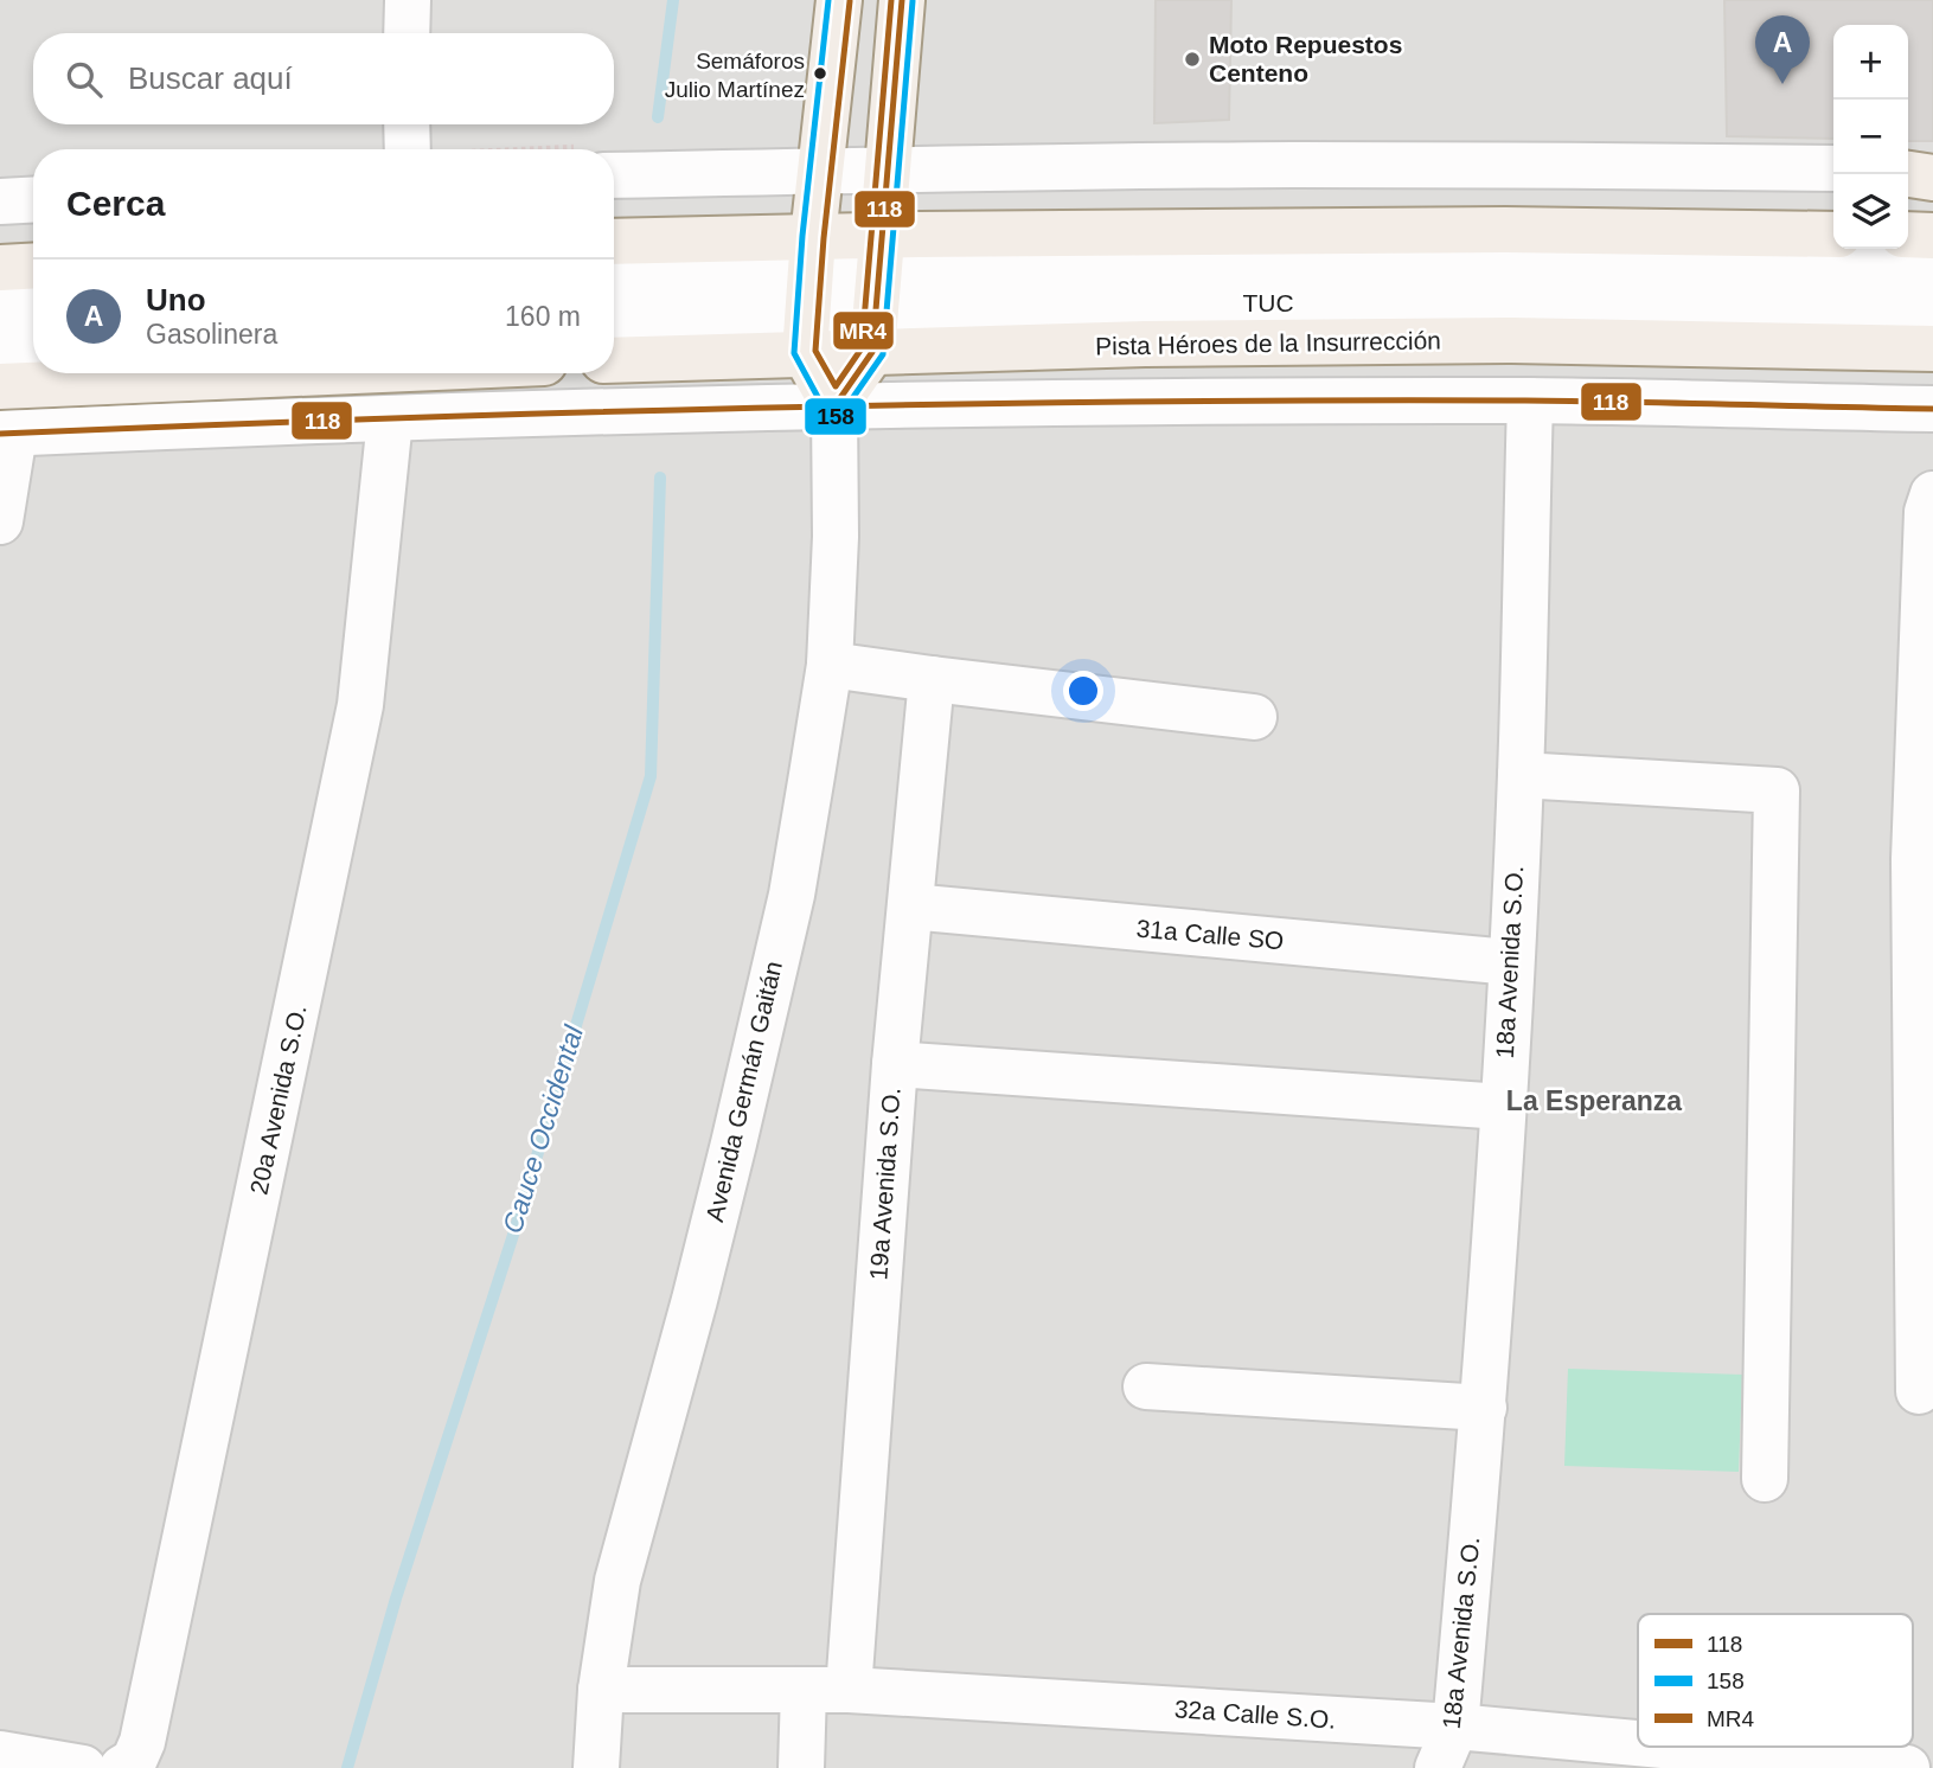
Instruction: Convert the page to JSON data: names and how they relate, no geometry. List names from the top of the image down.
{
  "streets": {
    "main road": ["Pista Héroes de la Insurrección", "Avenida Germán Gaitán"],
    "street": [
      "TUC",
      "31a Calle SO",
      "18a Avenida S.O.",
      "20a Avenida S.O.",
      "19a Avenida S.O.",
      "32a Calle S.O."
    ]
  },
  "crossings": [
    ["TUC", "Pista Héroes de la Insurrección"],
    ["Pista Héroes de la Insurrección", "Avenida Germán Gaitán"],
    ["31a Calle SO", "18a Avenida S.O."],
    ["31a Calle SO", "19a Avenida S.O."],
    ["18a Avenida S.O.", "32a Calle S.O."],
    ["Avenida Germán Gaitán", "32a Calle S.O."],
    ["19a Avenida S.O.", "32a Calle S.O."]
  ],
  "districts": ["La Esperanza"],
  "water": ["Cauce Occidental"],
  "places": ["Moto Repuestos Centeno", "Semáforos Julio Martínez"],
  "lines": ["transit line 118", "transit line 158", "transit line MR4"],
  "legend": ["118", "158", "MR4"],
  "page": {
    "pins": "A",
    "map_buttons": ["+", "−"],
    "search": "Buscar aquí",
    "heading": "Cerca",
    "list": [
      {
        "mark": "A",
        "name": "Uno",
        "note": "Gasolinera",
        "value": "160 m"
      }
    ]
  }
}
